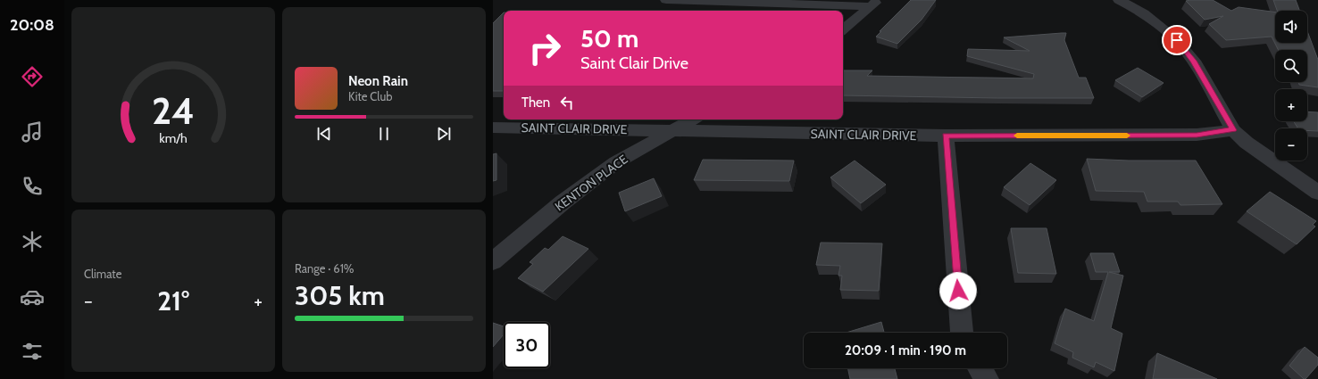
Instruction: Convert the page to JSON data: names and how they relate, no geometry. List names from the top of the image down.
{
  "streets": {
    "street": ["SAINT CLAIR DRIVE", "KENTON PLACE"]
  },
  "crossings": [
    ["SAINT CLAIR DRIVE", "KENTON PLACE"]
  ],
  "page": {
    "tabs": "20:08",
    "map_buttons": ["+", "−"],
    "turn": ["50 m", "Saint Clair Drive"],
    "song": ["Neon Rain", "Kite Club"],
    "then": "Then",
    "tile": [
      "Climate",
      ["Range · 61%", "305 km"]
    ],
    "heat": ["−", "21°", "+"],
    "limit": "30",
    "trip": "20:09 · 1 min · 190 m",
    "gauge": ["24", "km/h"]
  }
}
